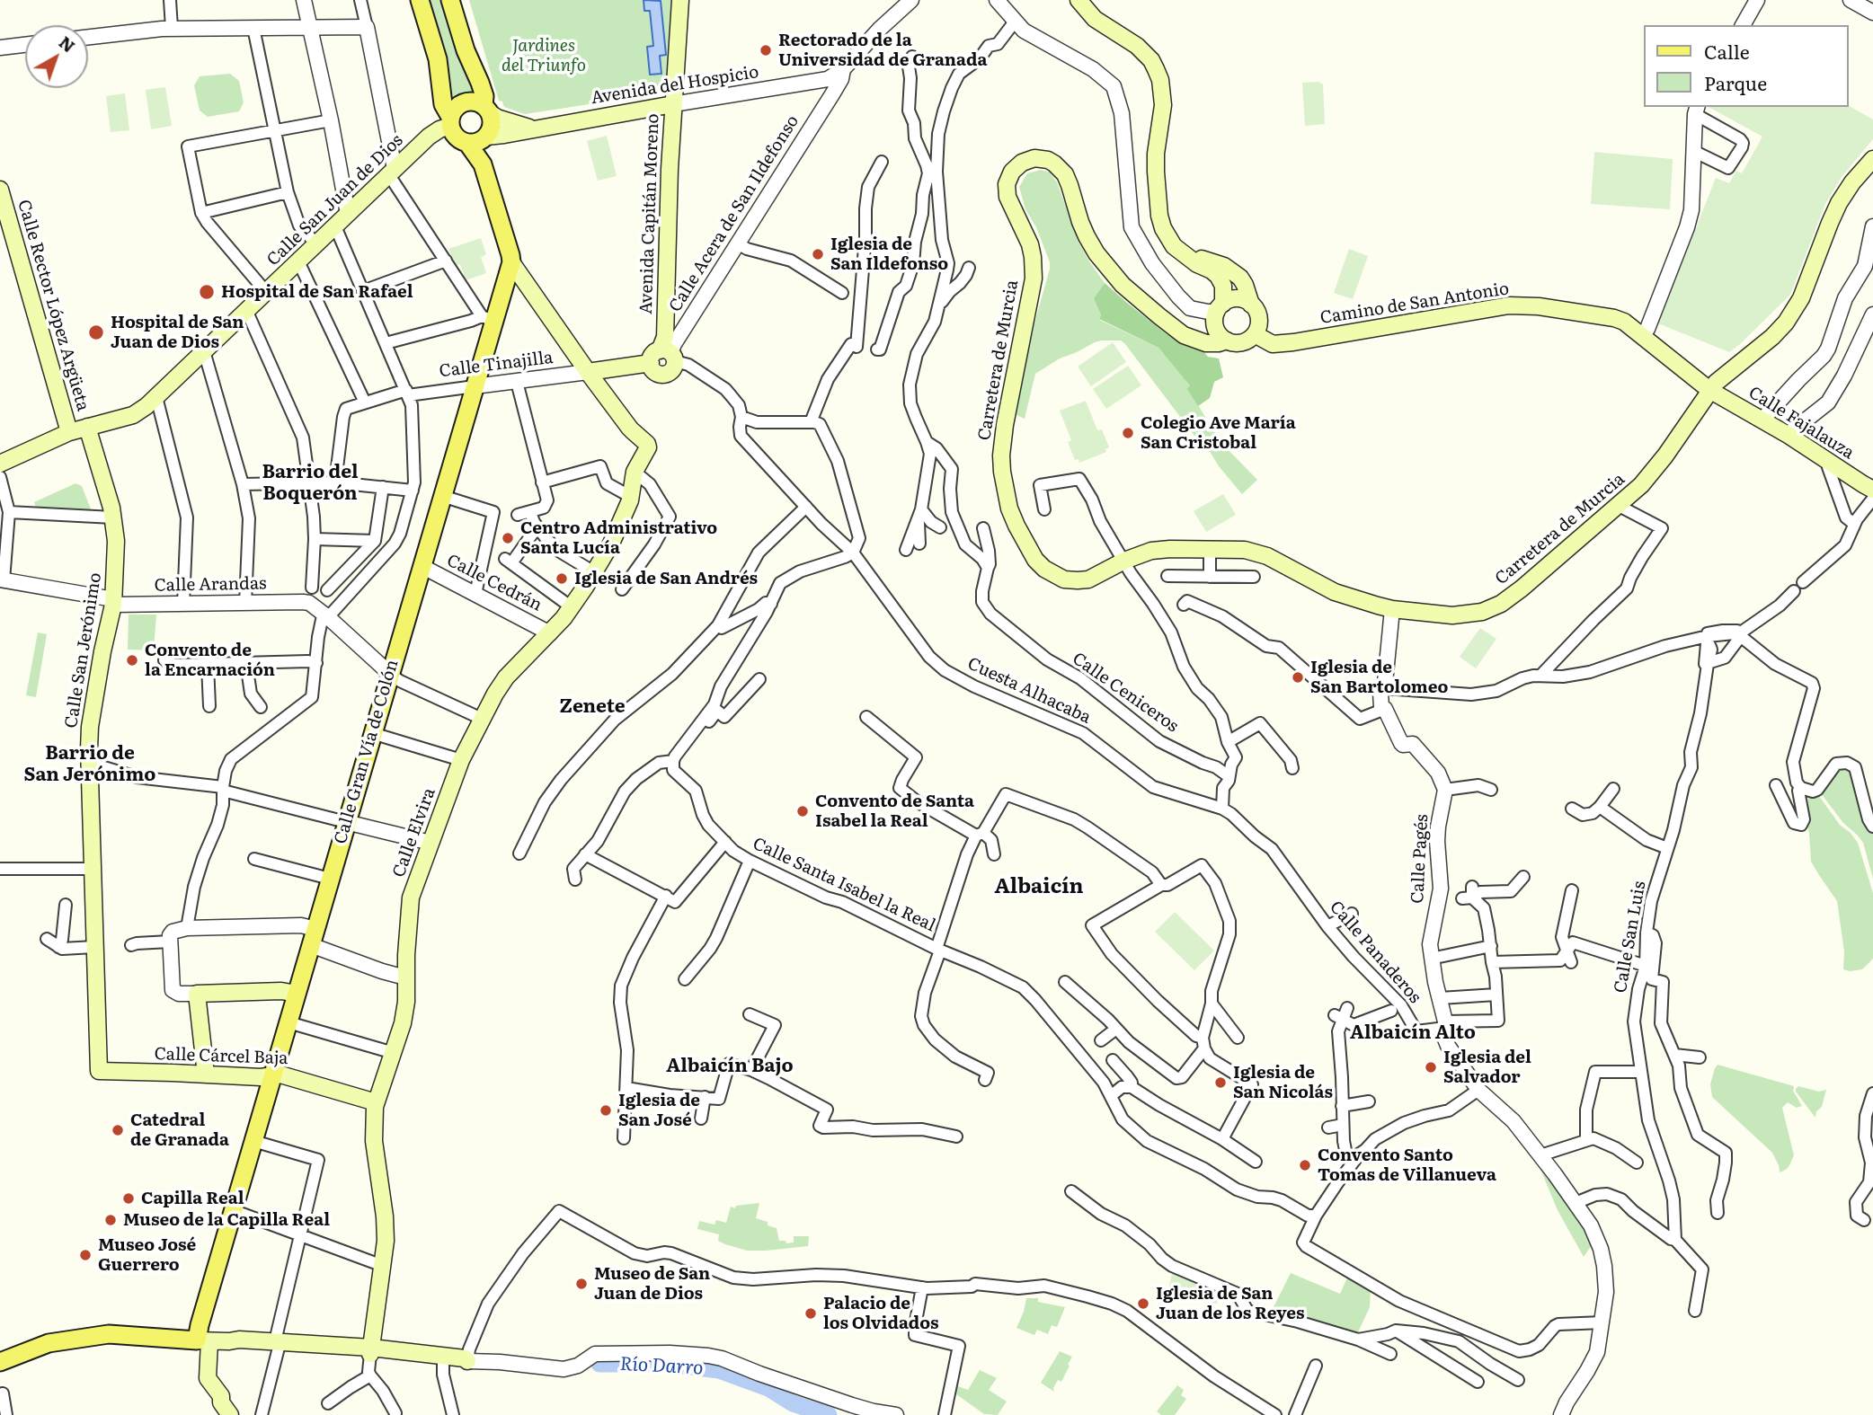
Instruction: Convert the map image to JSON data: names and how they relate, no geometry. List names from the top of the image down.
{
  "streets": {
    "main road": [
      "Avenida del Hospicio",
      "Calle San Juan de Dios",
      "Avenida Capitán Moreno",
      "Camino de San Antonio",
      "Calle Rector López Argüeta",
      "Carretera de Murcia",
      "Calle Fajalauza",
      "Calle San Jerónimo",
      "Calle Gran Vía de Colón",
      "Calle Elvira",
      "Calle Cárcel Baja"
    ],
    "street": [
      "Calle Acera de San Ildefonso",
      "Calle Tinajilla",
      "Calle Cedrán",
      "Calle Arandas",
      "Cuesta Alhacaba",
      "Calle Ceniceros",
      "Calle Pagés",
      "Calle Santa Isabel la Real",
      "Calle San Luis",
      "Calle Panaderos"
    ]
  },
  "crossings": [
    ["Avenida del Hospicio", "Calle San Juan de Dios"],
    ["Avenida del Hospicio", "Avenida Capitán Moreno"],
    ["Avenida del Hospicio", "Calle Acera de San Ildefonso"],
    ["Calle San Juan de Dios", "Calle Rector López Argüeta"],
    ["Calle San Juan de Dios", "Calle San Jerónimo"],
    ["Avenida Capitán Moreno", "Calle Acera de San Ildefonso"],
    ["Camino de San Antonio", "Carretera de Murcia"],
    ["Camino de San Antonio", "Calle Fajalauza"],
    ["Carretera de Murcia", "Calle Fajalauza"],
    ["Calle Tinajilla", "Calle Gran Vía de Colón"],
    ["Calle Tinajilla", "Calle Elvira"],
    ["Calle Cedrán", "Calle Gran Vía de Colón"],
    ["Calle Cedrán", "Calle Elvira"],
    ["Calle Arandas", "Calle San Jerónimo"],
    ["Calle San Jerónimo", "Calle Cárcel Baja"],
    ["Cuesta Alhacaba", "Calle Panaderos"],
    ["Calle Gran Vía de Colón", "Calle Cárcel Baja"],
    ["Calle Elvira", "Calle Cárcel Baja"],
    ["Calle Pagés", "Calle Panaderos"]
  ],
  "districts": [
    "Barrio del Boquerón",
    "Zenete",
    "Barrio de San Jerónimo",
    "Albaicín",
    "Albaicín Alto",
    "Albaicín Bajo"
  ],
  "water": ["Río Darro"],
  "parks": ["Jardines del Triunfo"],
  "places": [
    "Rectorado de la Universidad de Granada",
    "Iglesia de San Ildefonso",
    "Hospital de San Rafael",
    "Hospital de San Juan de Dios",
    "Colegio Ave María San Cristobal",
    "Centro Administrativo Santa Lucía",
    "Iglesia de San Andrés",
    "Convento de la Encarnación",
    "Iglesia de San Bartolomeo",
    "Convento de Santa Isabel la Real",
    "Iglesia del Salvador",
    "Iglesia de San Nicolás",
    "Iglesia de San José",
    "Catedral de Granada",
    "Convento Santo Tomas de Villanueva",
    "Capilla Real",
    "Museo de la Capilla Real",
    "Museo José Guerrero",
    "Museo de San Juan de Dios",
    "Iglesia de San Juan de los Reyes",
    "Palacio de los Olvidados"
  ],
  "legend": ["Calle", "Parque"],
  "north": "top right"
}
